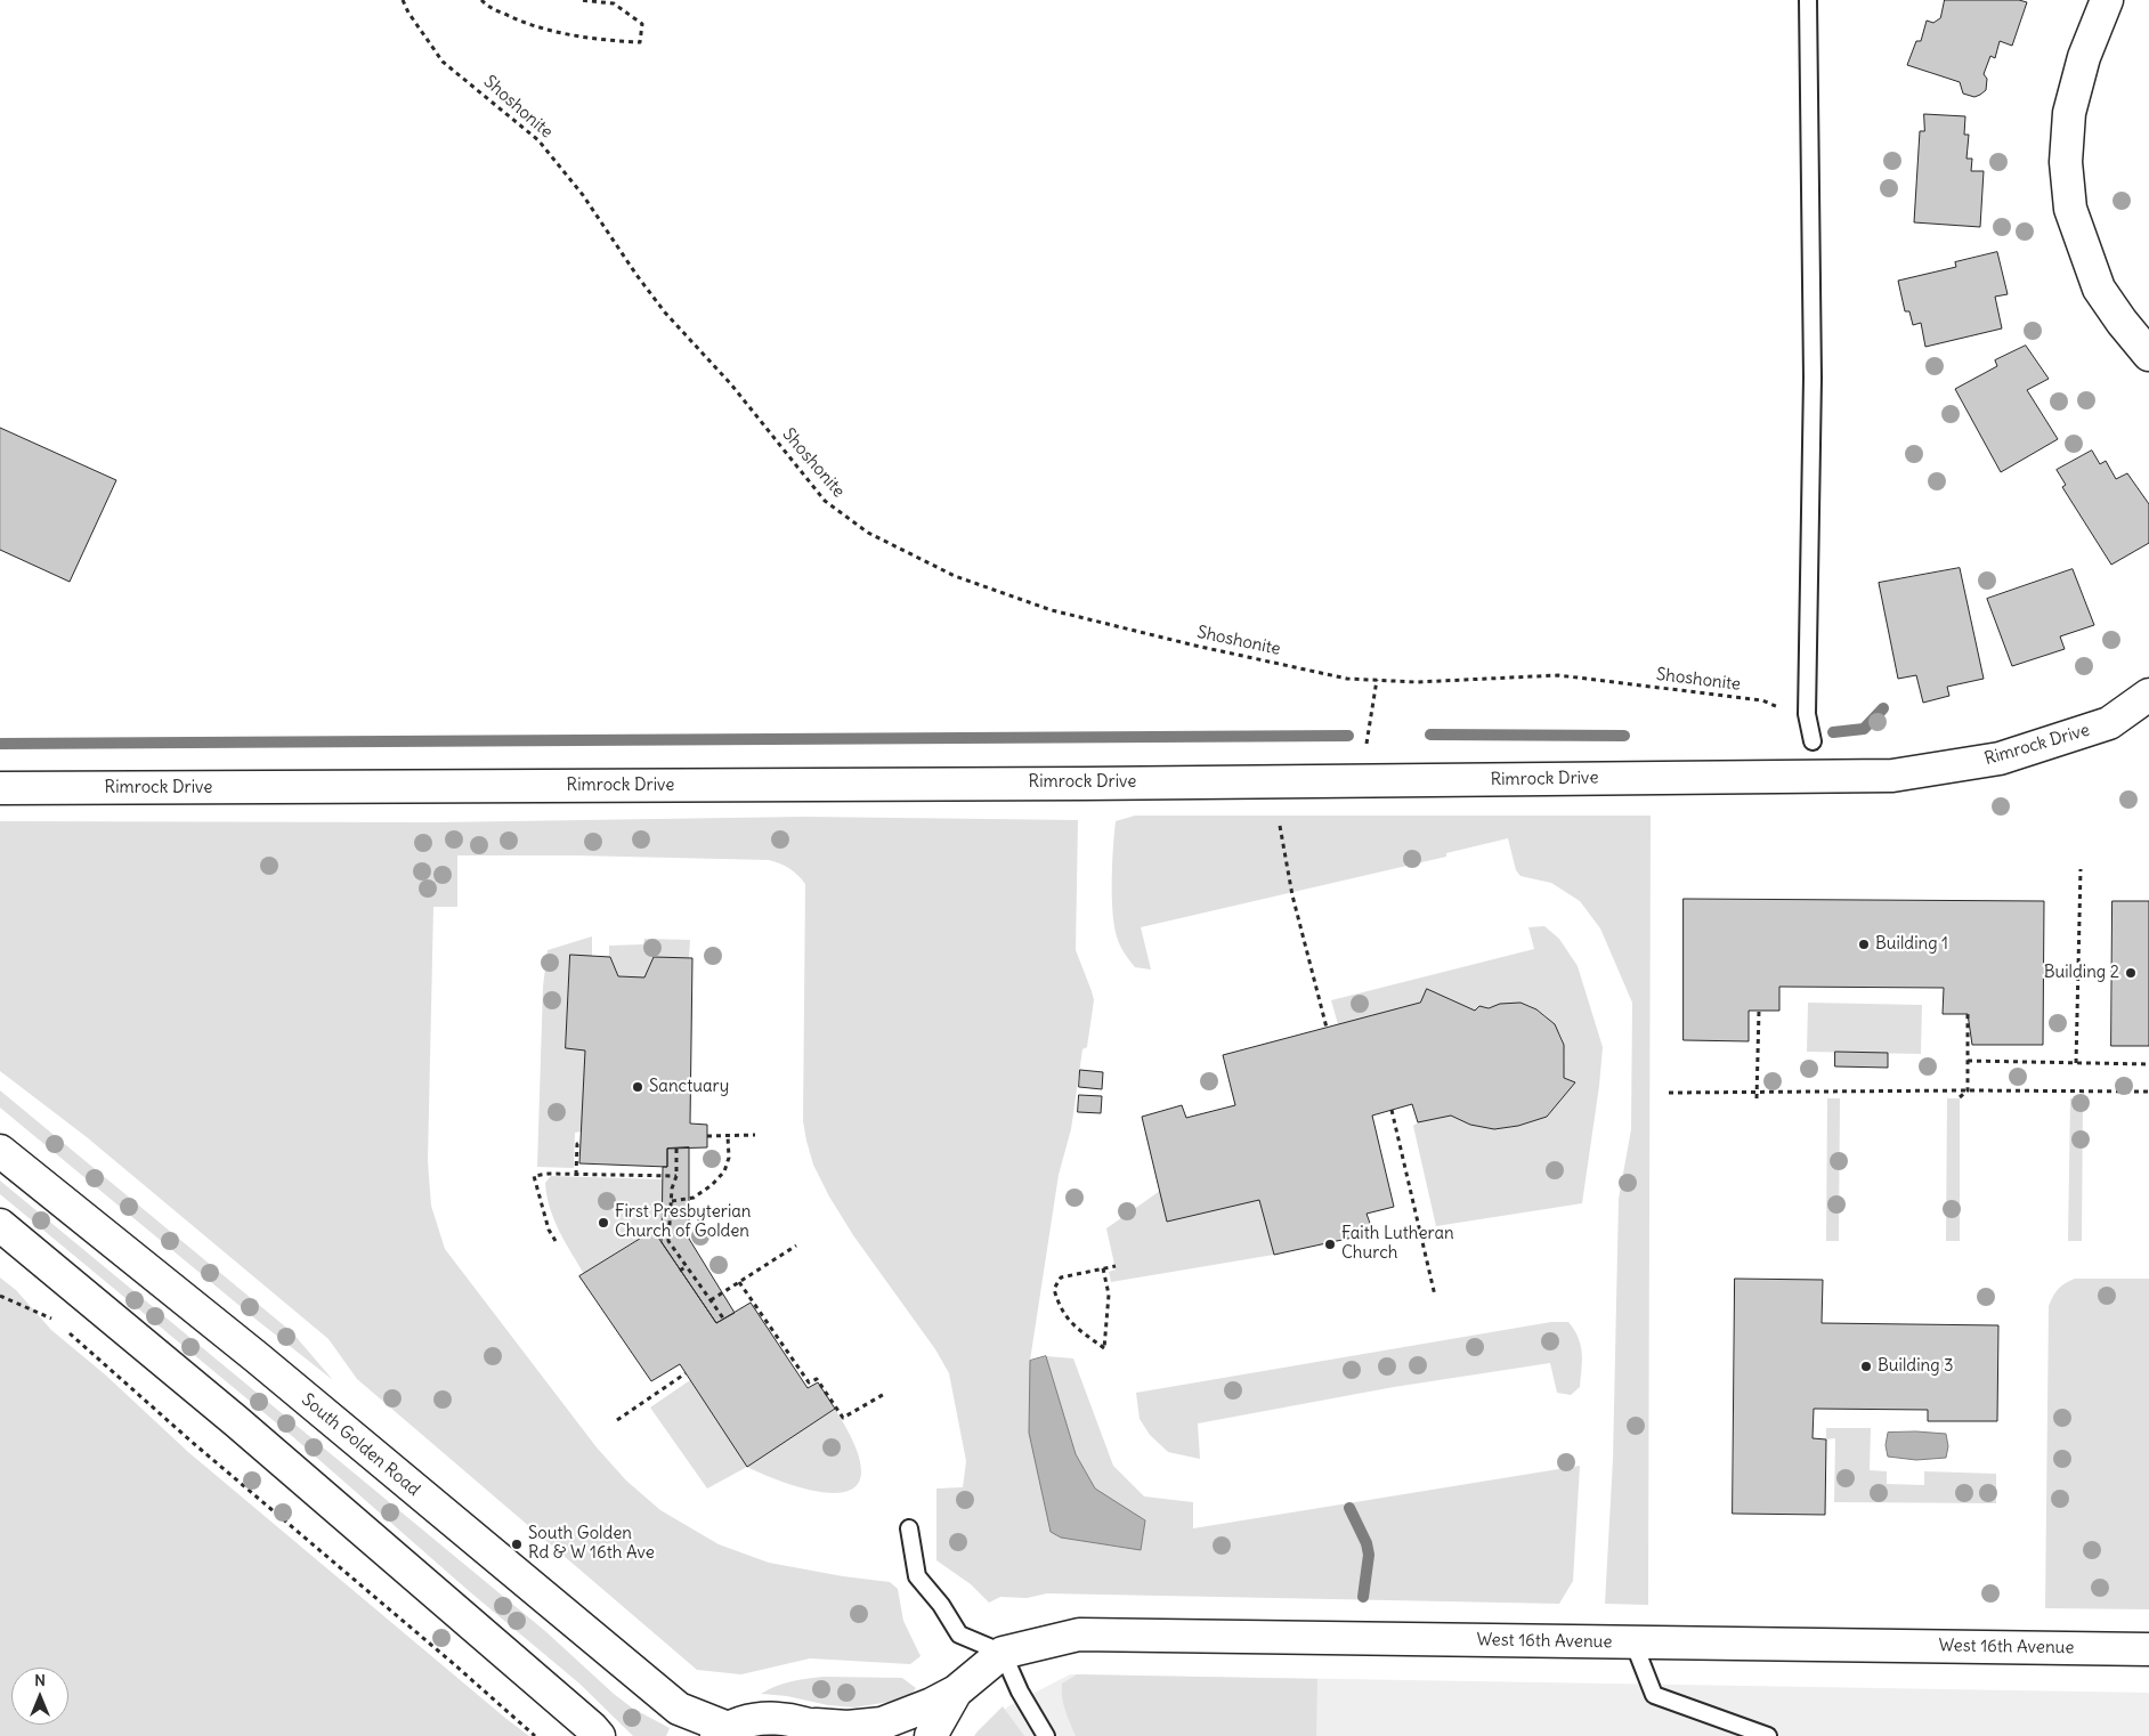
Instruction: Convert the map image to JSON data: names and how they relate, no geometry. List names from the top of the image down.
{
  "streets": {
    "street": ["Rimrock Drive", "South Golden Road", "West 16th Avenue"],
    "path": ["Shoshonite"]
  },
  "crossings": [
    ["South Golden Road", "West 16th Avenue"]
  ],
  "places": [
    "Building 1",
    "Building 2",
    "Sanctuary",
    "First Presbyterian Church of Golden",
    "Faith Lutheran Church",
    "Building 3",
    "South Golden Rd & W 16th Ave"
  ],
  "north": "top"
}
